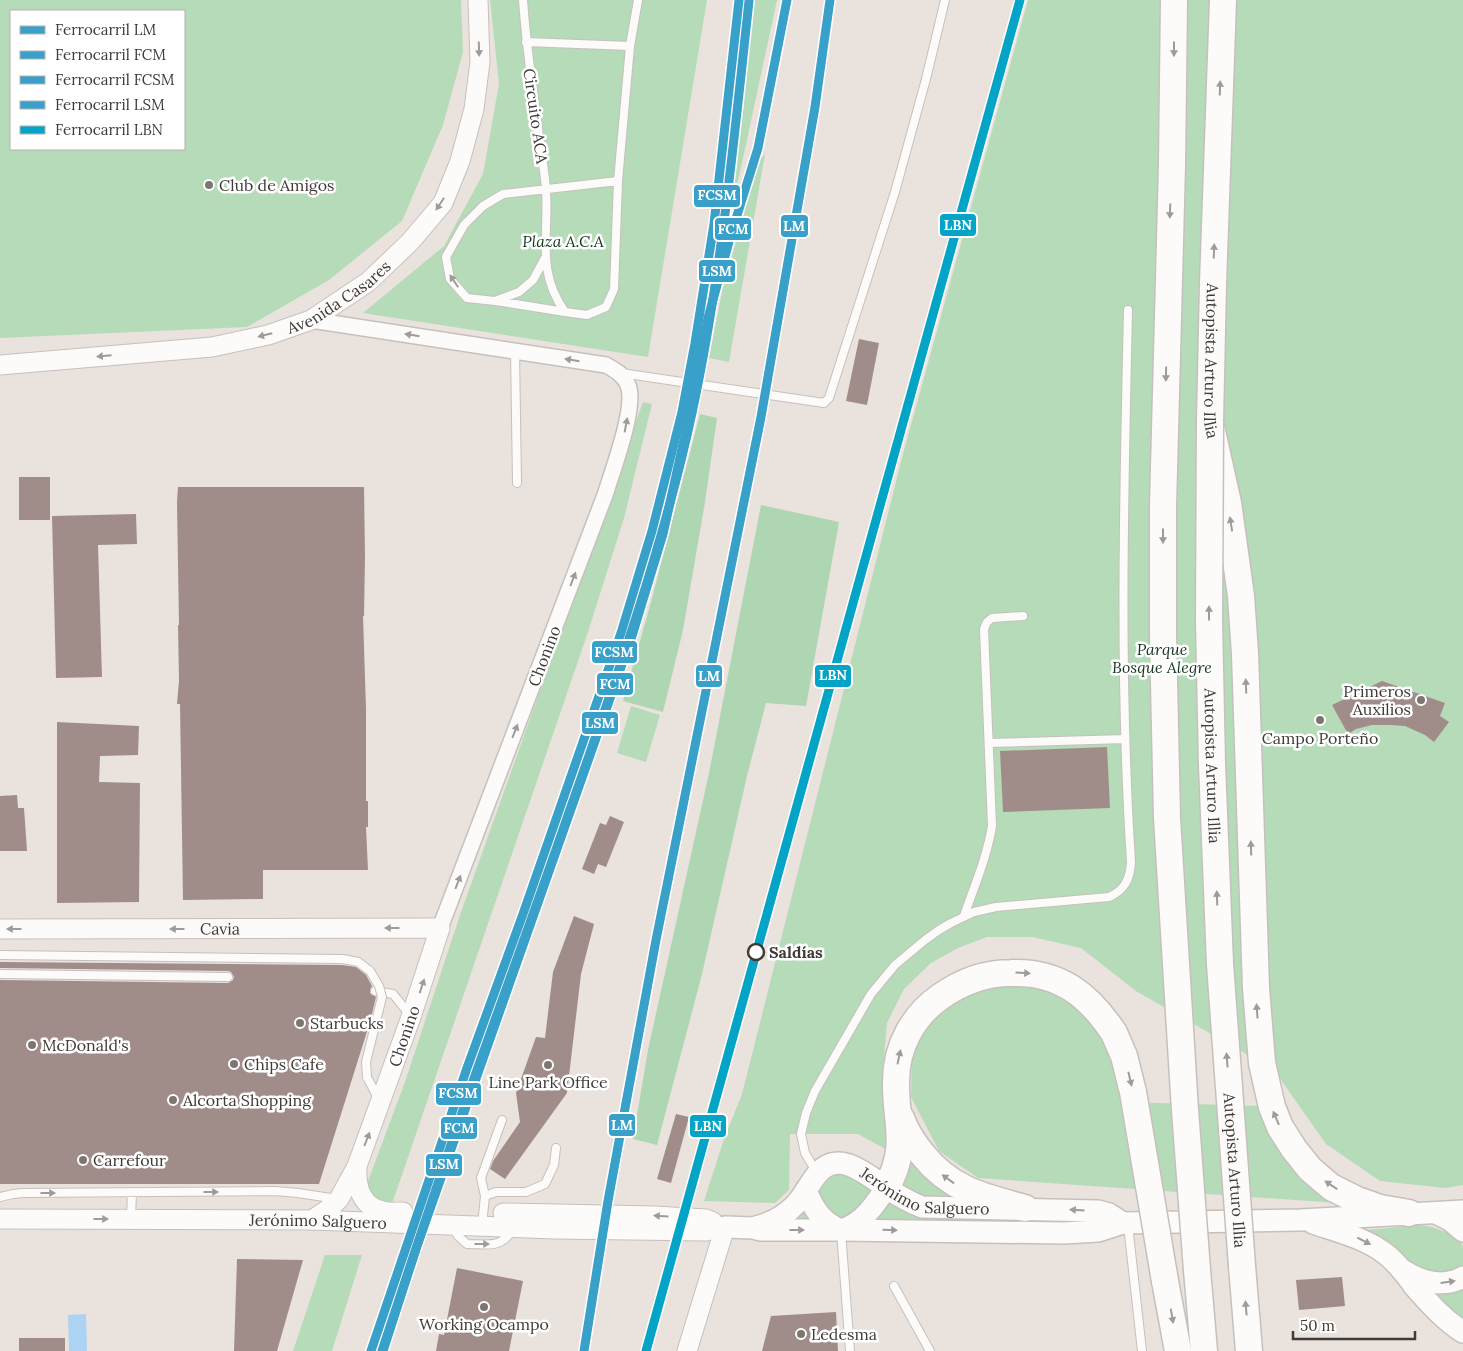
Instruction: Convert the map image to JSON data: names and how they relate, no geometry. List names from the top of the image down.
{
  "streets": {
    "highway": ["Autopista Arturo Illia"],
    "main road": ["Jerónimo Salguero"],
    "street": ["Avenida Casares", "Chonino", "Cavia"],
    "lane": ["Circuito ACA"]
  },
  "crossings": [
    ["Chonino", "Cavia"],
    ["Chonino", "Jerónimo Salguero"]
  ],
  "one_way": ["Avenida Casares", "Chonino", "Cavia"],
  "parks": ["Plaza A.C.A", "Parque Bosque Alegre"],
  "places": [
    "Club de Amigos",
    "Primeros Auxilios",
    "Campo Porteño",
    "Saldías",
    "Starbucks",
    "McDonald's",
    "Chips Cafe",
    "Line Park Office",
    "Alcorta Shopping",
    "Carrefour",
    "Working Ocampo",
    "Ledesma"
  ],
  "lines": [
    "rail line LM",
    "rail line FCM",
    "rail line FCSM",
    "rail line LBN",
    "rail line LSM"
  ],
  "legend": [
    "Ferrocarril LM",
    "Ferrocarril FCM",
    "Ferrocarril FCSM",
    "Ferrocarril LSM",
    "Ferrocarril LBN"
  ],
  "scale_bar": "50 m"
}
